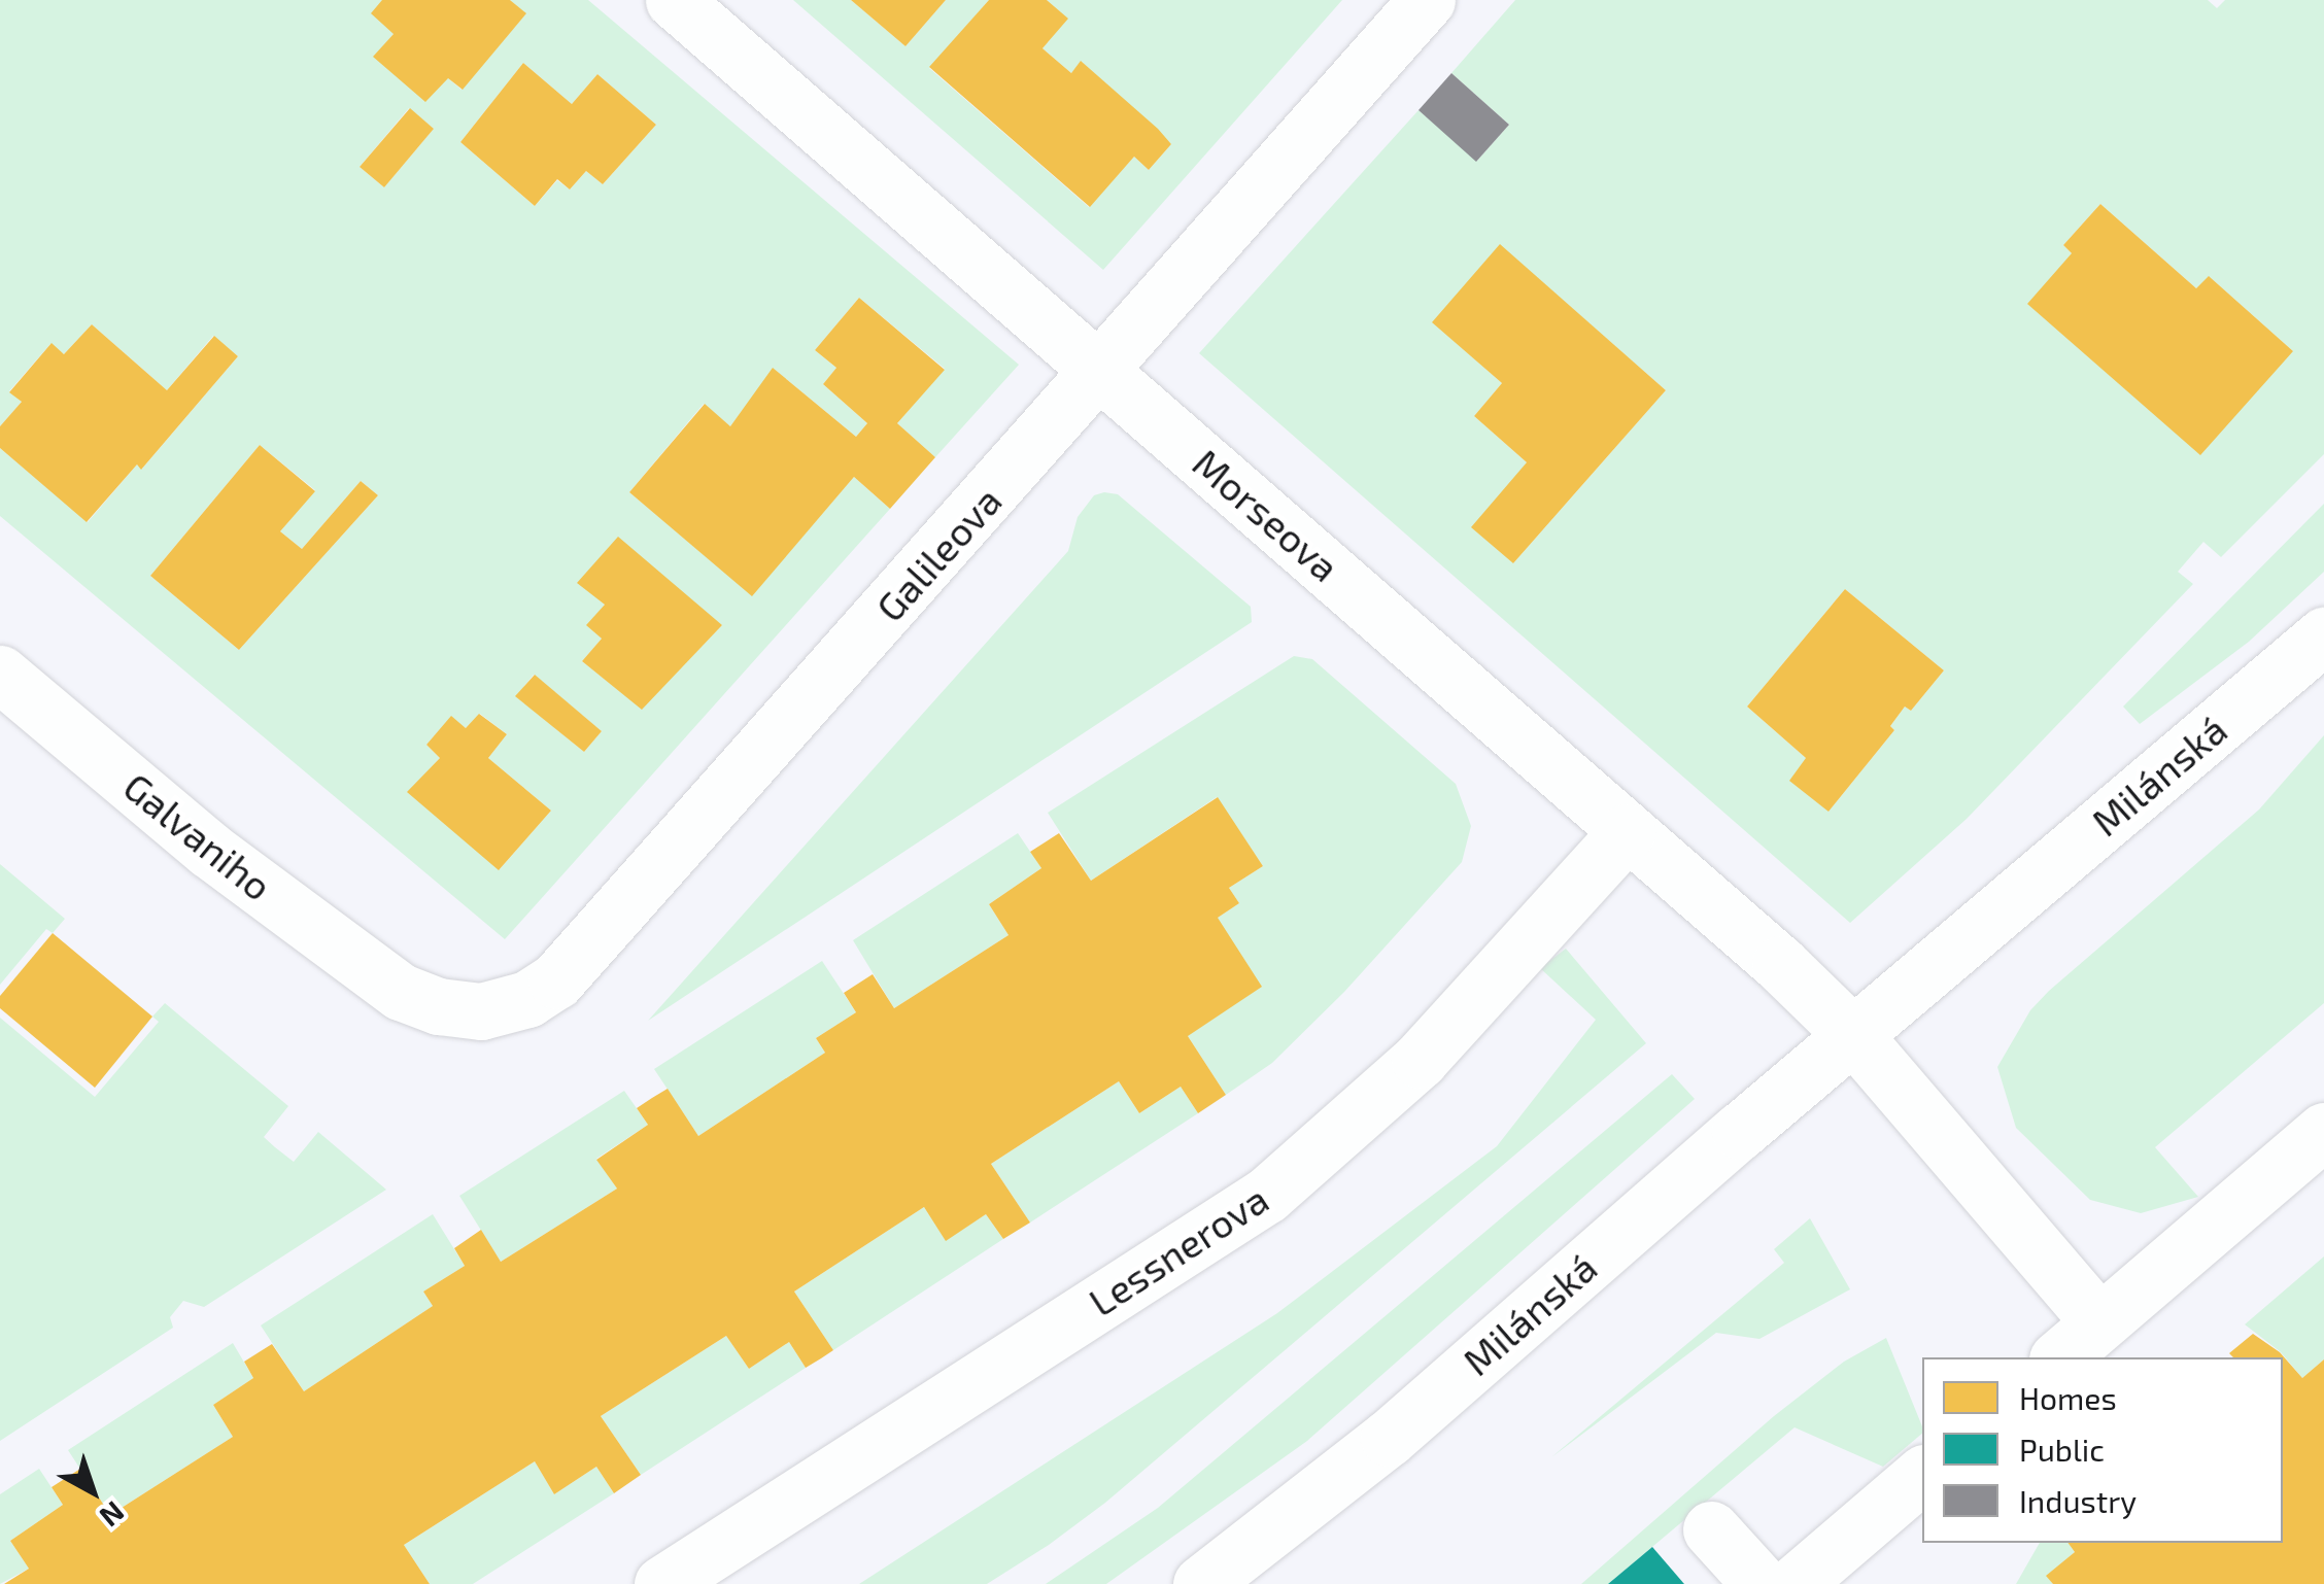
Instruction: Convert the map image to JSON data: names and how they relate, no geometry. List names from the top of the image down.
{
  "streets": {
    "street": [
      "Morseova",
      "Galileova",
      "Milánská",
      "Galvaniho",
      "Lessnerova"
    ]
  },
  "crossings": [
    ["Morseova", "Galileova"],
    ["Morseova", "Milánská"],
    ["Morseova", "Lessnerova"],
    ["Galileova", "Galvaniho"]
  ],
  "legend": ["Homes", "Public", "Industry"],
  "north": "bottom right"
}
